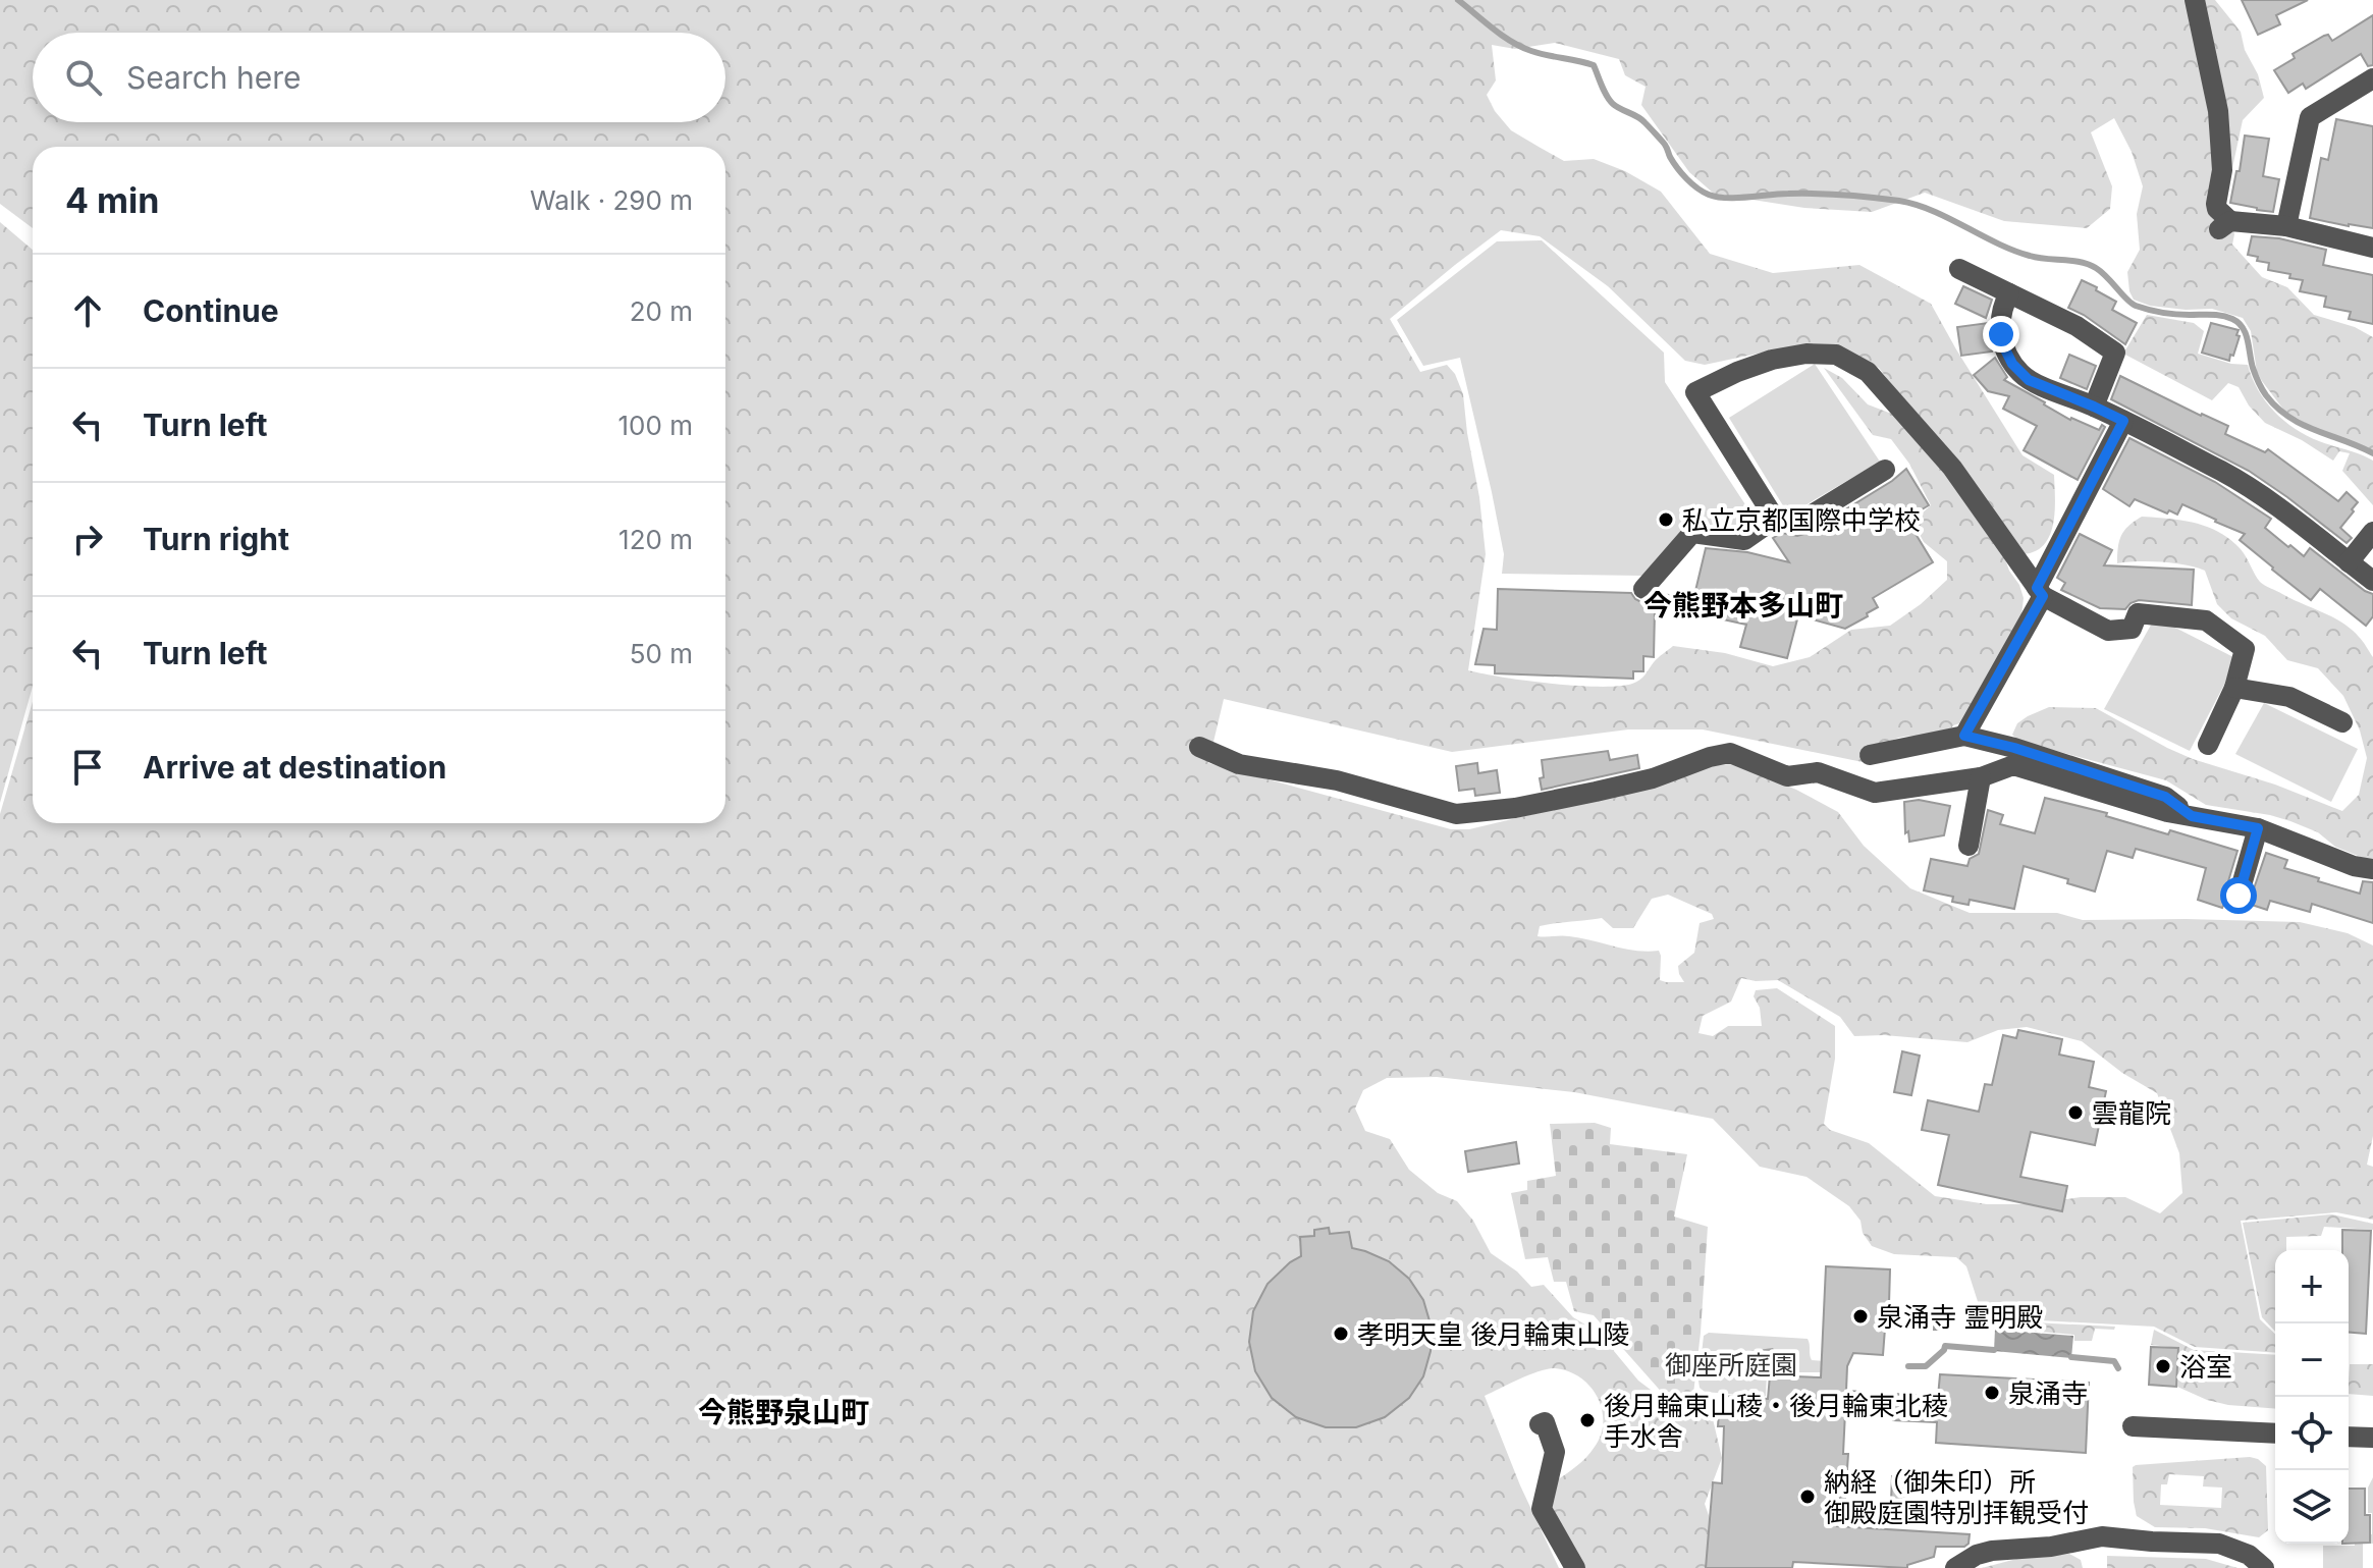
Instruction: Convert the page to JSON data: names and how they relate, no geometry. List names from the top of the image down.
{
  "districts": ["今熊野本多山町", "今熊野泉山町"],
  "parks": ["御座所庭園"],
  "places": [
    "私立京都国際中学校",
    "雲龍院",
    "泉涌寺 霊明殿",
    "孝明天皇 後月輪東山陵",
    "浴室",
    "泉涌寺",
    "後月輪東山稜・後月輪東北稜 手水舎",
    "納経（御朱印）所 御殿庭園特別拝観受付"
  ],
  "page": {
    "search": "Search here",
    "heading": ["4 min", "Walk · 290 m"],
    "list": [
      ["Continue", "20 m"],
      ["Turn left", "100 m"],
      ["Turn right", "120 m"],
      ["Turn left", "50 m"],
      "Arrive at destination"
    ],
    "map_buttons": ["+", "−"]
  }
}
